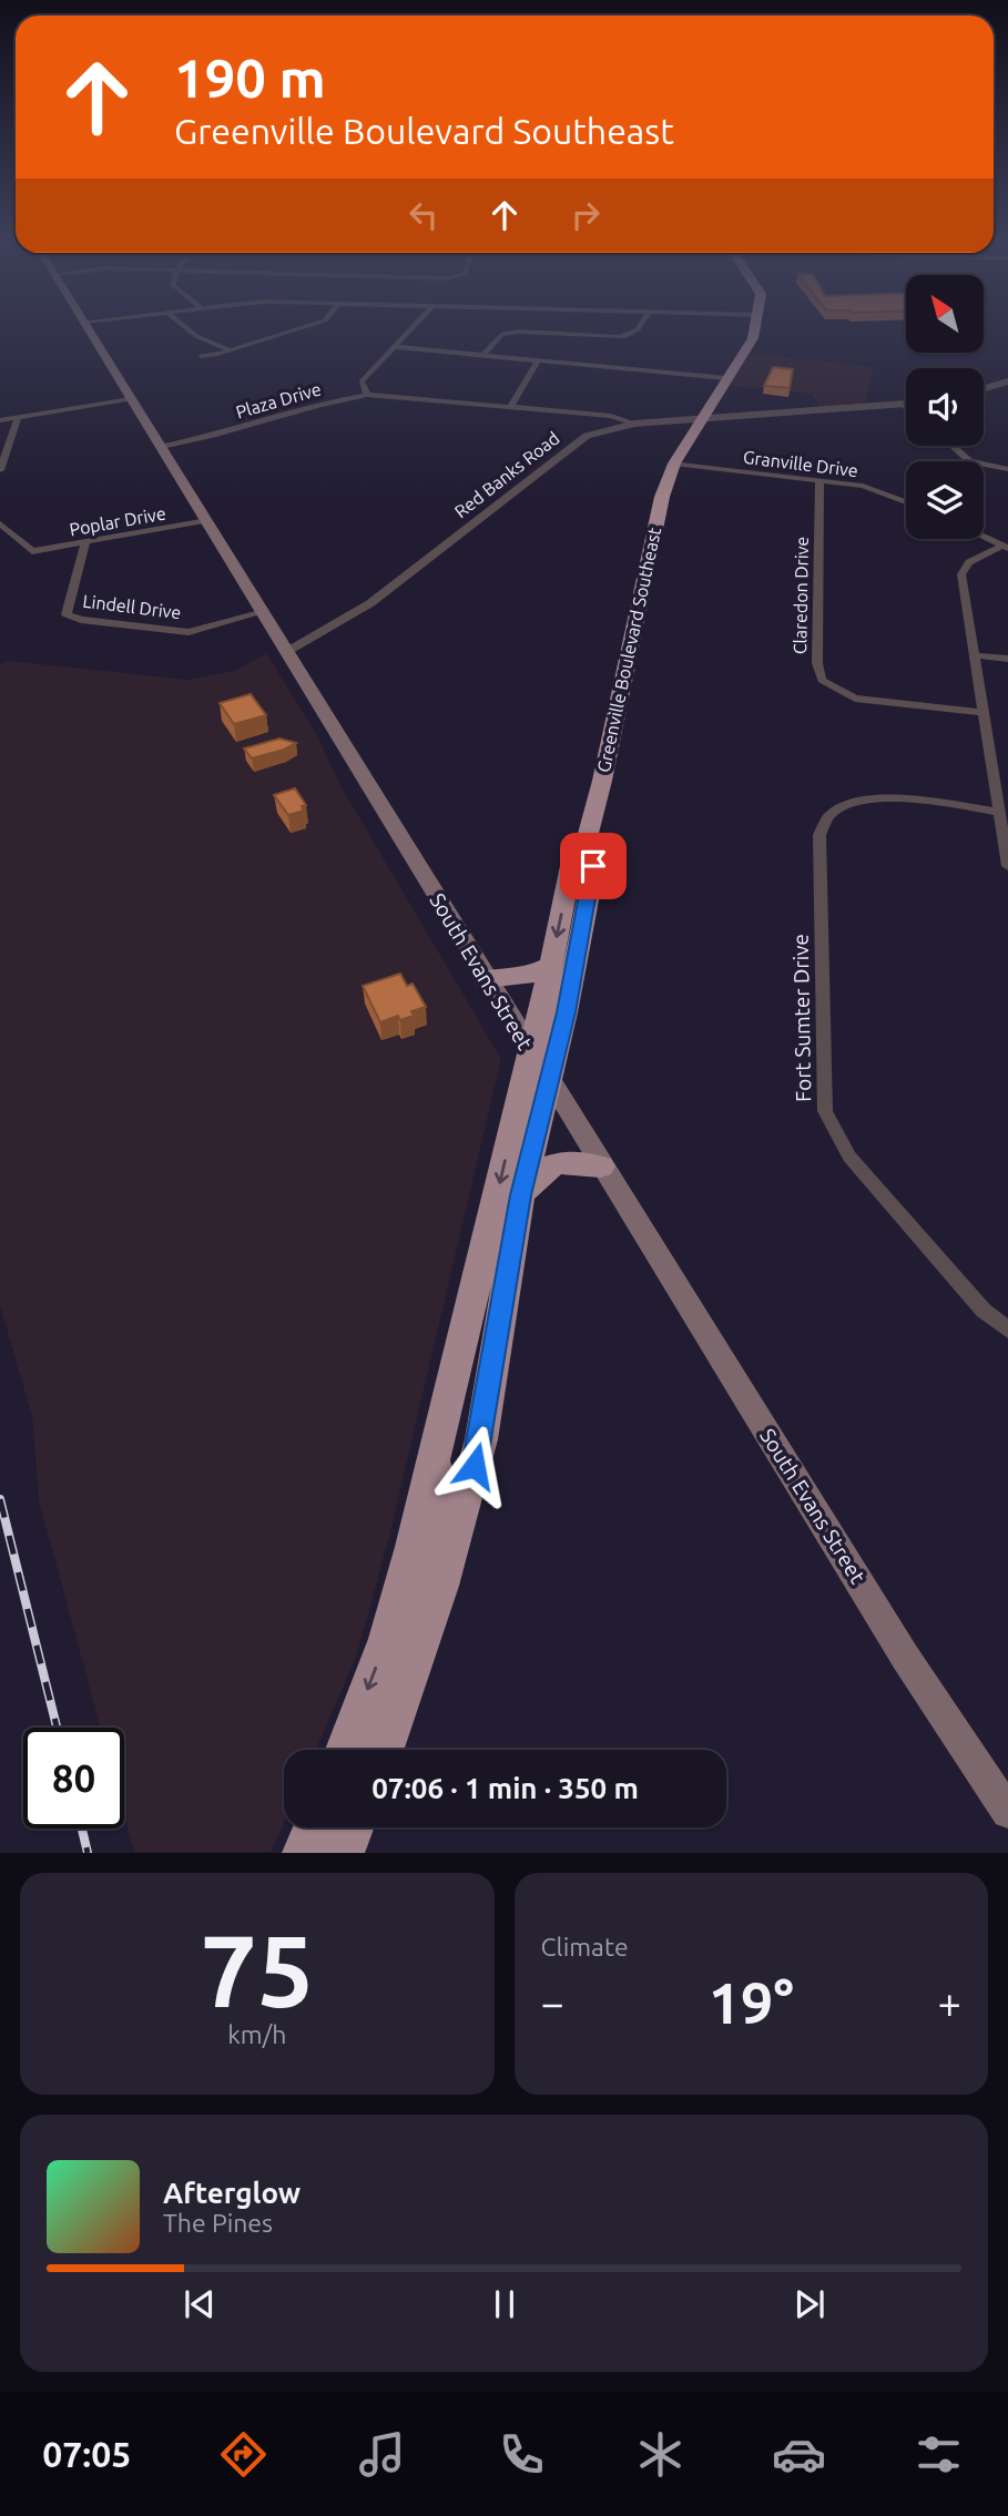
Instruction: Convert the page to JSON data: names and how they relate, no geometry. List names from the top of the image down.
{
  "streets": {
    "highway": ["Greenville Boulevard Southeast"],
    "main road": ["South Evans Street"],
    "street": [
      "Plaza Drive",
      "Granville Drive",
      "Red Banks Road",
      "Poplar Drive",
      "Claredon Drive",
      "Lindell Drive",
      "Fort Sumter Drive"
    ]
  },
  "crossings": [
    ["Plaza Drive", "Red Banks Road"],
    ["Plaza Drive", "South Evans Street"],
    ["Granville Drive", "Claredon Drive"],
    ["Granville Drive", "Greenville Boulevard Southeast"],
    ["Red Banks Road", "Greenville Boulevard Southeast"],
    ["Red Banks Road", "South Evans Street"],
    ["Poplar Drive", "Lindell Drive"],
    ["Poplar Drive", "South Evans Street"],
    ["Lindell Drive", "South Evans Street"],
    ["Greenville Boulevard Southeast", "South Evans Street"]
  ],
  "north": "top left",
  "page": {
    "turn": ["190 m", "Greenville Boulevard Southeast"],
    "limit": "80",
    "trip": "07:06 · 1 min · 350 m",
    "tile": [
      ["75", "km/h"],
      "Climate"
    ],
    "heat": ["−", "19°", "+"],
    "song": ["Afterglow", "The Pines"],
    "tabs": "07:05"
  }
}
